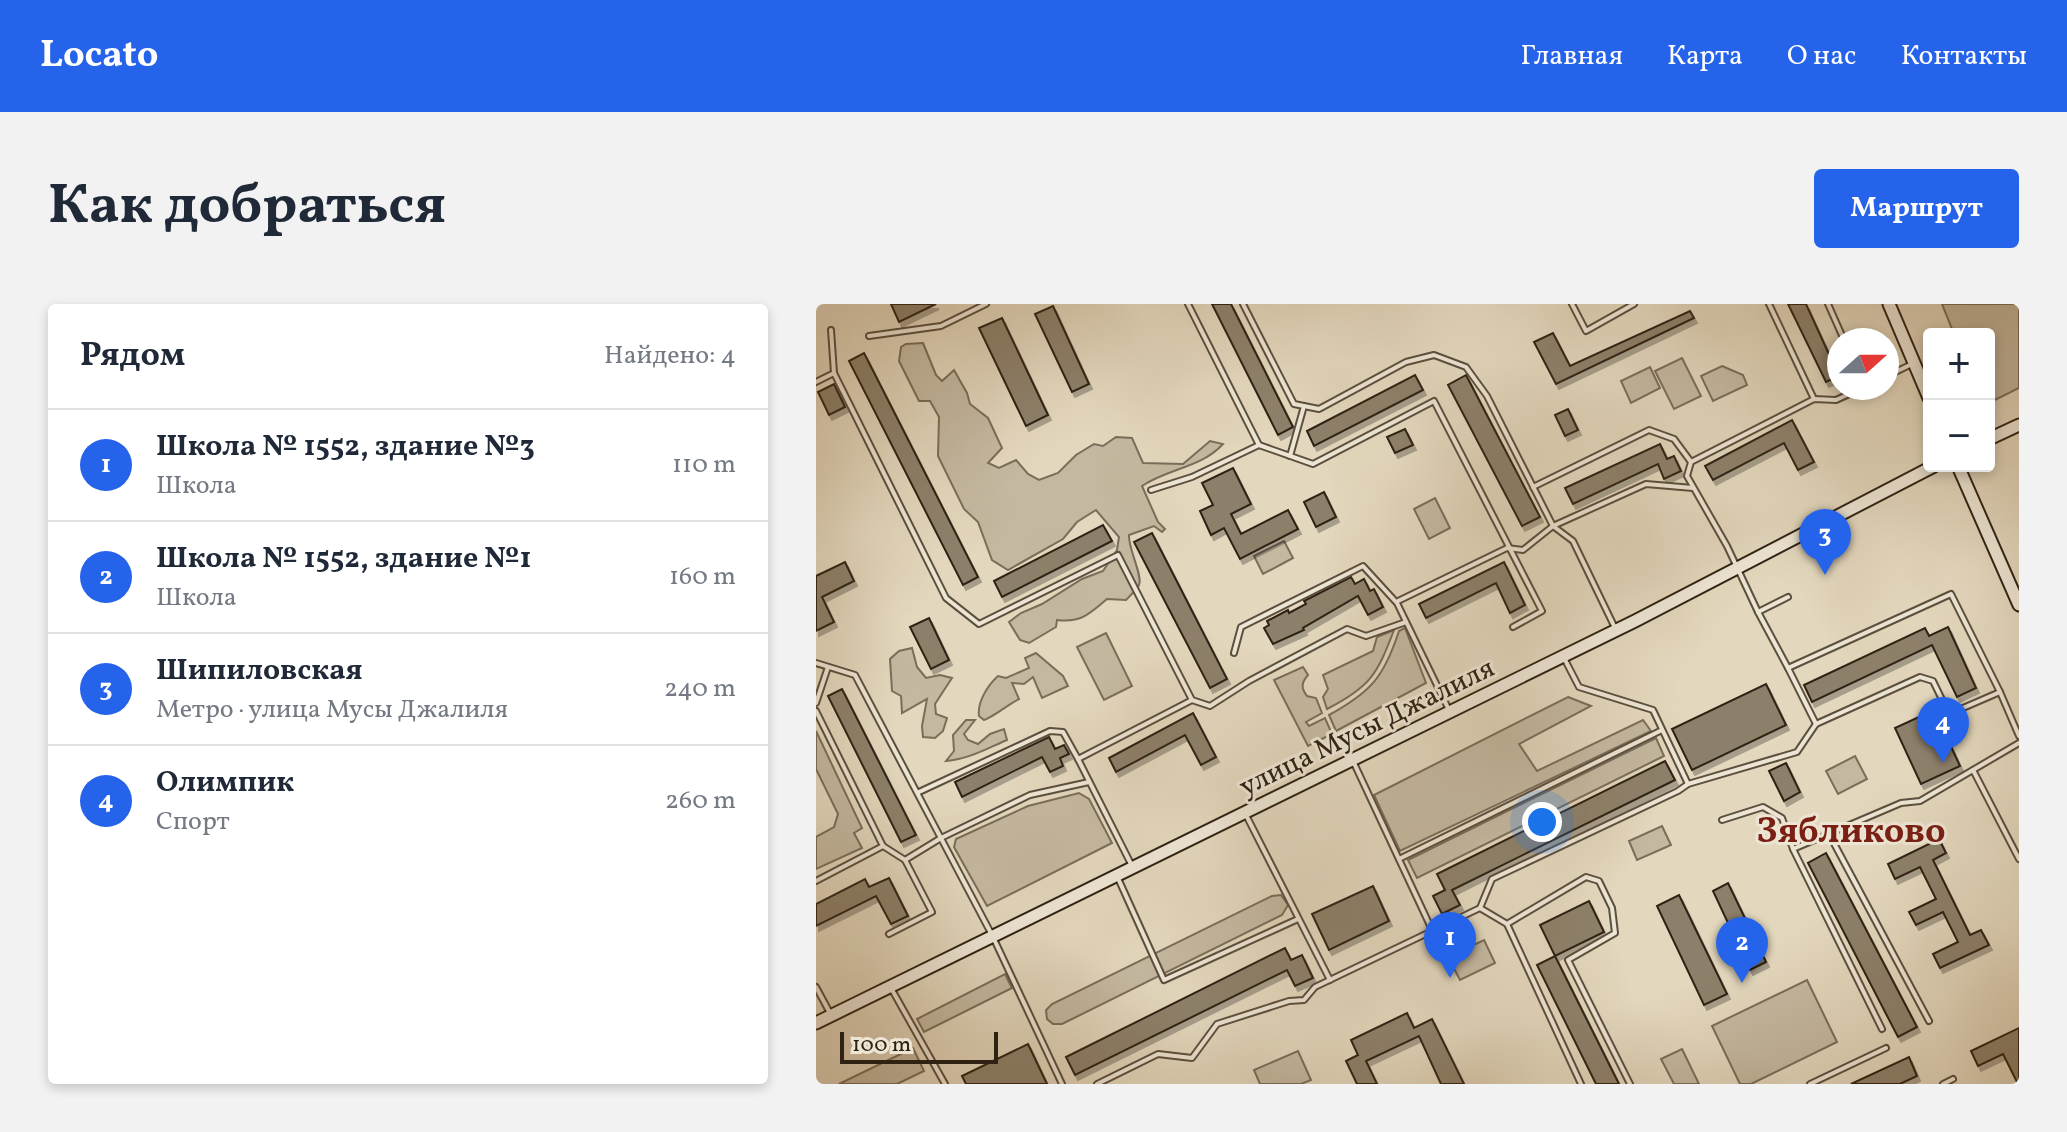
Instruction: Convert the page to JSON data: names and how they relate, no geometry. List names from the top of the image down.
{
  "streets": {
    "main road": ["улица Мусы Джалиля"]
  },
  "districts": ["Зябликово"],
  "scale_bar": "100 m",
  "north": "right",
  "page": {
    "header": "Locato",
    "nav": [
      "Главная",
      "Карта",
      "О нас",
      "Контакты"
    ],
    "title": "Как добраться",
    "buttons": "Маршрут",
    "heading": ["Рядом", "Найдено: 4"],
    "map_buttons": ["+", "−"],
    "list": [
      {
        "mark": "1",
        "name": "Школа № 1552, здание №3",
        "note": "Школа",
        "value": "110 m"
      },
      {
        "mark": "2",
        "name": "Школа № 1552, здание №1",
        "note": "Школа",
        "value": "160 m"
      },
      {
        "mark": "3",
        "name": "Шипиловская",
        "note": "Метро · улица Мусы Джалиля",
        "value": "240 m"
      },
      {
        "mark": "4",
        "name": "Олимпик",
        "note": "Спорт",
        "value": "260 m"
      }
    ],
    "pins": [
      "3",
      "4",
      "1",
      "2"
    ],
    "scale": "100 m"
  }
}
